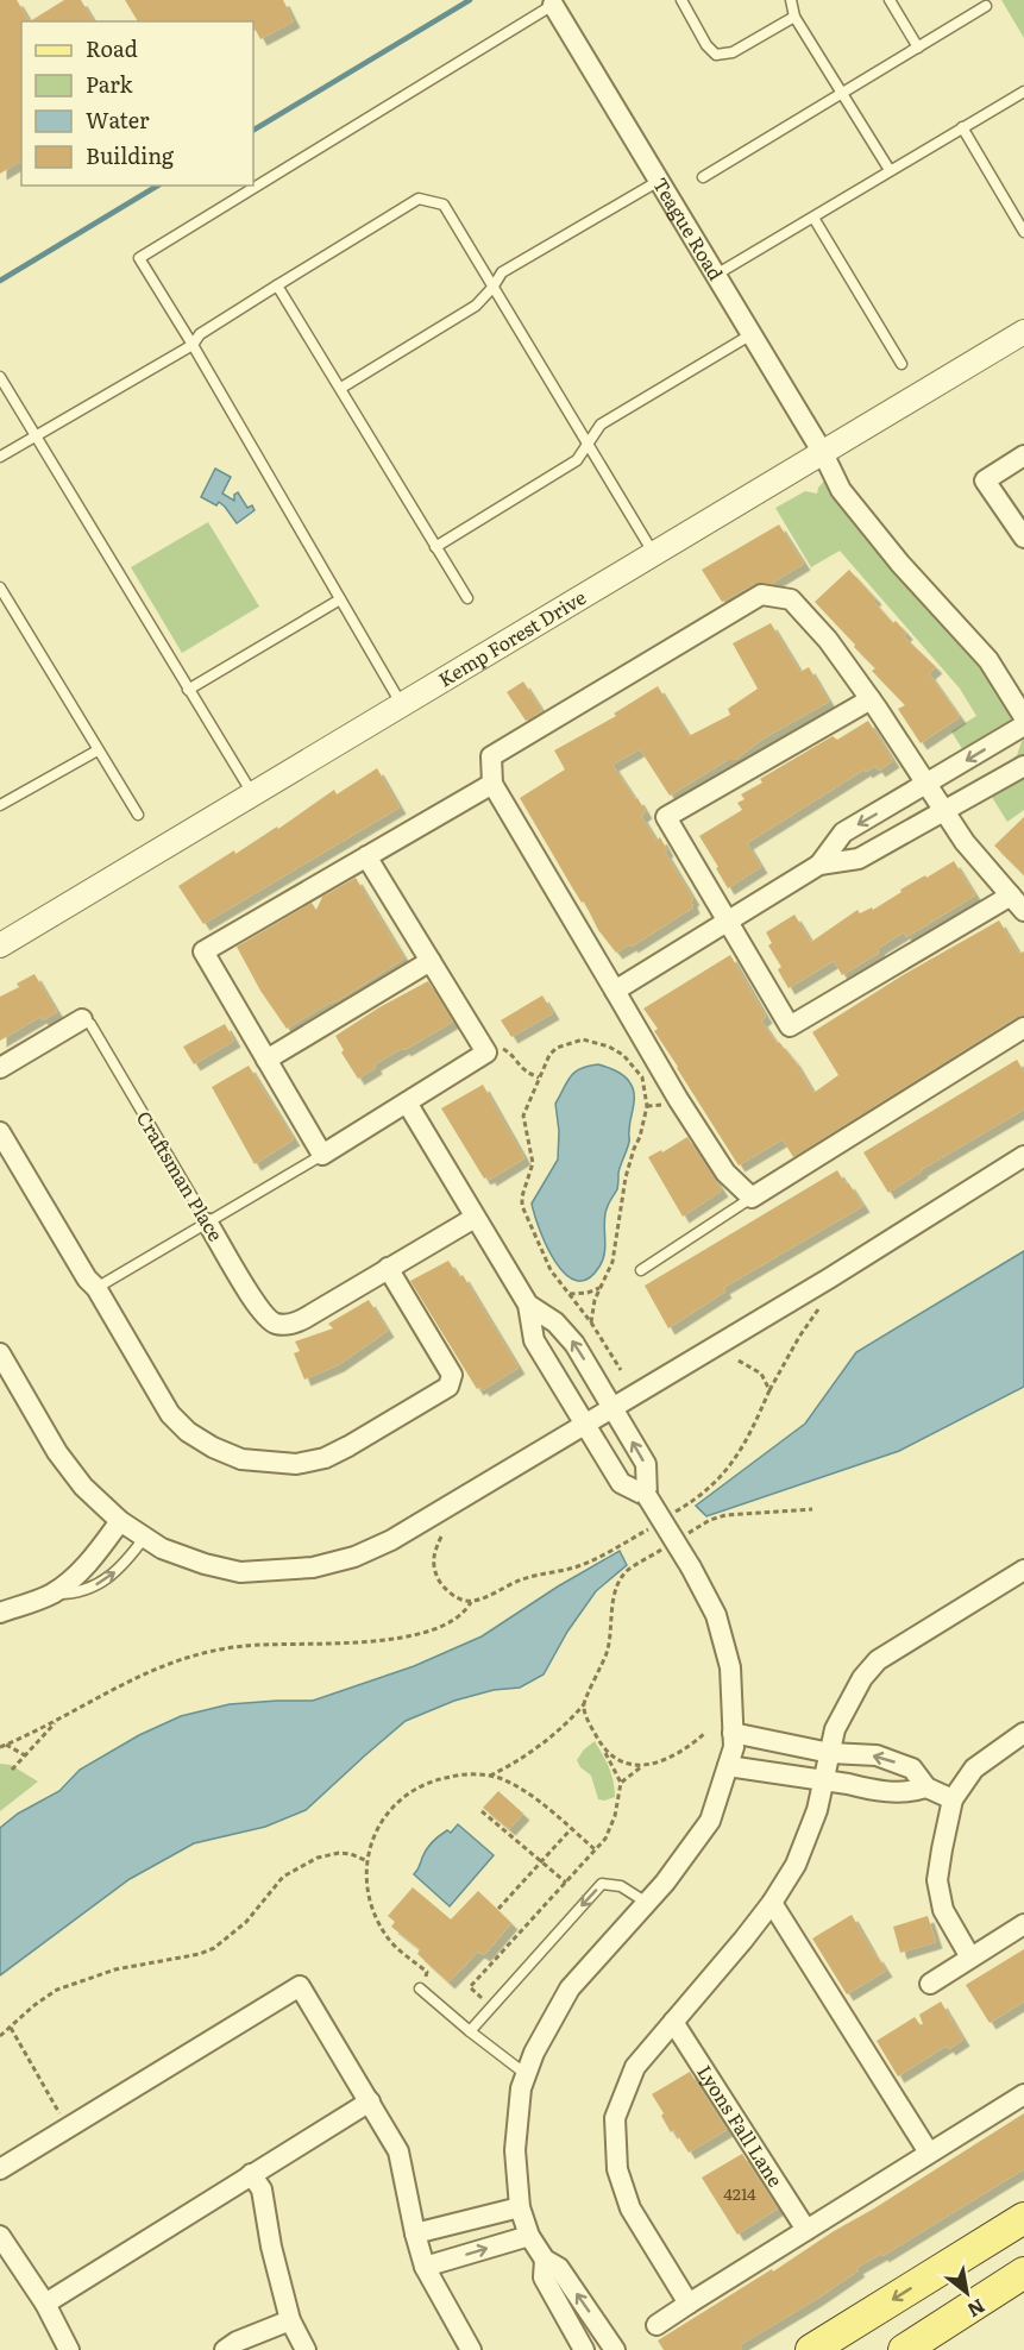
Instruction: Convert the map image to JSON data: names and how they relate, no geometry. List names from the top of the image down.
{
  "streets": {
    "street": [
      "Teague Road",
      "Kemp Forest Drive",
      "Craftsman Place",
      "Lyons Fall Lane"
    ]
  },
  "crossings": [
    ["Teague Road", "Kemp Forest Drive"]
  ],
  "house_numbers": ["4214"],
  "legend": [
    "Road",
    "Park",
    "Water",
    "Building"
  ],
  "north": "bottom right"
}
